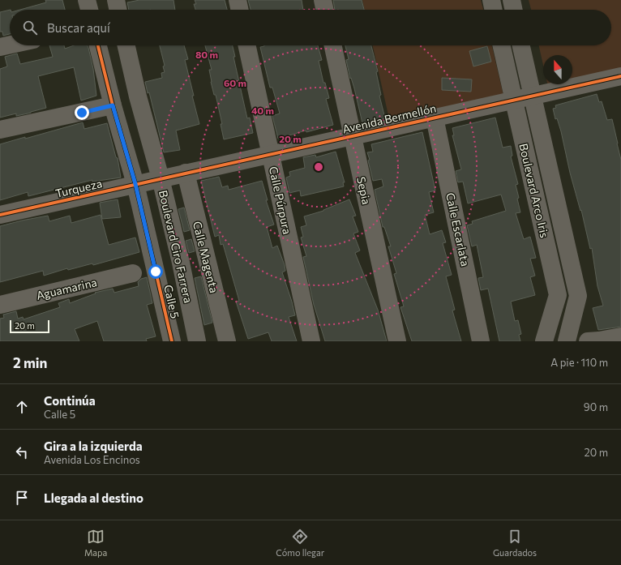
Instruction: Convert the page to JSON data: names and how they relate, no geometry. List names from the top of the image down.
{
  "streets": {
    "street": [
      "Avenida Bermellón",
      "Turqueza",
      "Sepia",
      "Boulevard Arco Iris",
      "Calle Púrpura",
      "Calle Escarlata",
      "Boulevard Ciro Farrera",
      "Calle Magenta",
      "Aguamarina",
      "Calle 5"
    ]
  },
  "crossings": [
    ["Avenida Bermellón", "Turqueza"],
    ["Avenida Bermellón", "Sepia"],
    ["Avenida Bermellón", "Boulevard Arco Iris"],
    ["Avenida Bermellón", "Calle Púrpura"],
    ["Avenida Bermellón", "Calle Escarlata"],
    ["Avenida Bermellón", "Boulevard Ciro Farrera"],
    ["Avenida Bermellón", "Calle Magenta"],
    ["Turqueza", "Boulevard Ciro Farrera"],
    ["Turqueza", "Calle 5"]
  ],
  "scale_bar": "20 m",
  "north": "top",
  "page": {
    "search": "Buscar aquí",
    "scale": "20 m",
    "heading": ["2 min", "A pie · 110 m"],
    "list": [
      ["Continúa", "Calle 5", "90 m"],
      ["Gira a la izquierda", "Avenida Los Encinos", "20 m"],
      "Llegada al destino"
    ],
    "nav": ["Mapa", "Cómo llegar", "Guardados"]
  },
  "rings": [
    "80 m",
    "60 m",
    "40 m",
    "20 m"
  ]
}
